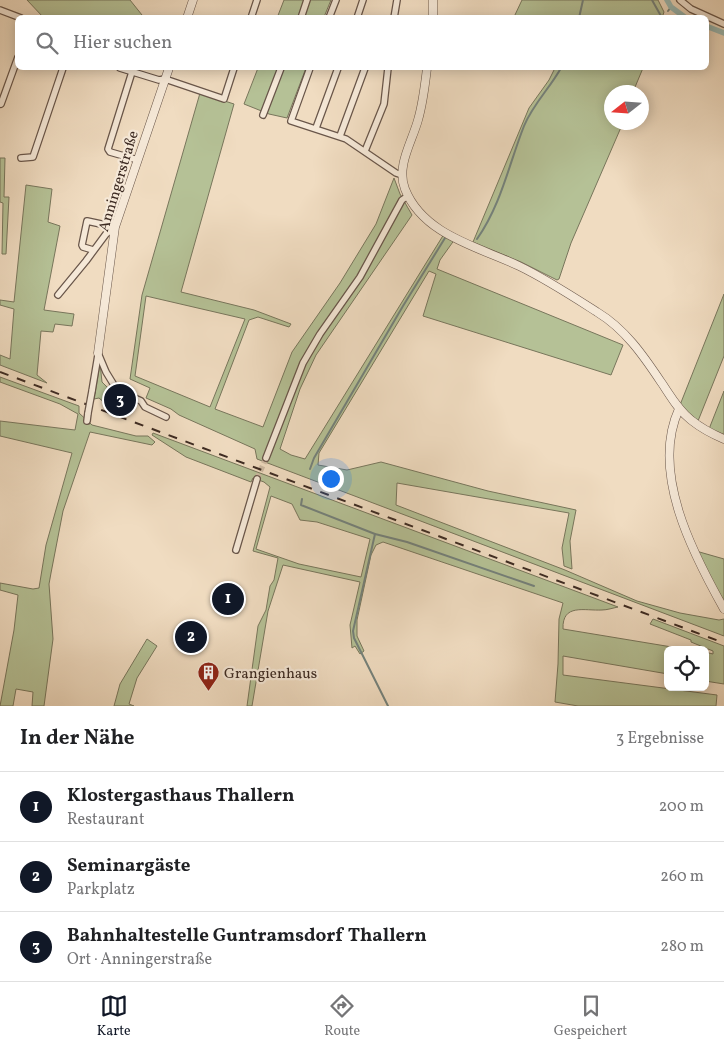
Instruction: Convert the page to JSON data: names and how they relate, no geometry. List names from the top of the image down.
{
  "streets": {
    "street": ["Anningerstraße"]
  },
  "places": {
    "building": ["Grangienhaus"]
  },
  "north": "left",
  "page": {
    "search": "Hier suchen",
    "pins": ["3", "1", "2"],
    "heading": ["In der Nähe", "3 Ergebnisse"],
    "list": [
      {
        "mark": "1",
        "name": "Klostergasthaus Thallern",
        "note": "Restaurant",
        "value": "200 m"
      },
      {
        "mark": "2",
        "name": "Seminargäste",
        "note": "Parkplatz",
        "value": "260 m"
      },
      {
        "mark": "3",
        "name": "Bahnhaltestelle Guntramsdorf Thallern",
        "note": "Ort · Anningerstraße",
        "value": "280 m"
      }
    ],
    "nav": ["Karte", "Route", "Gespeichert"]
  }
}
